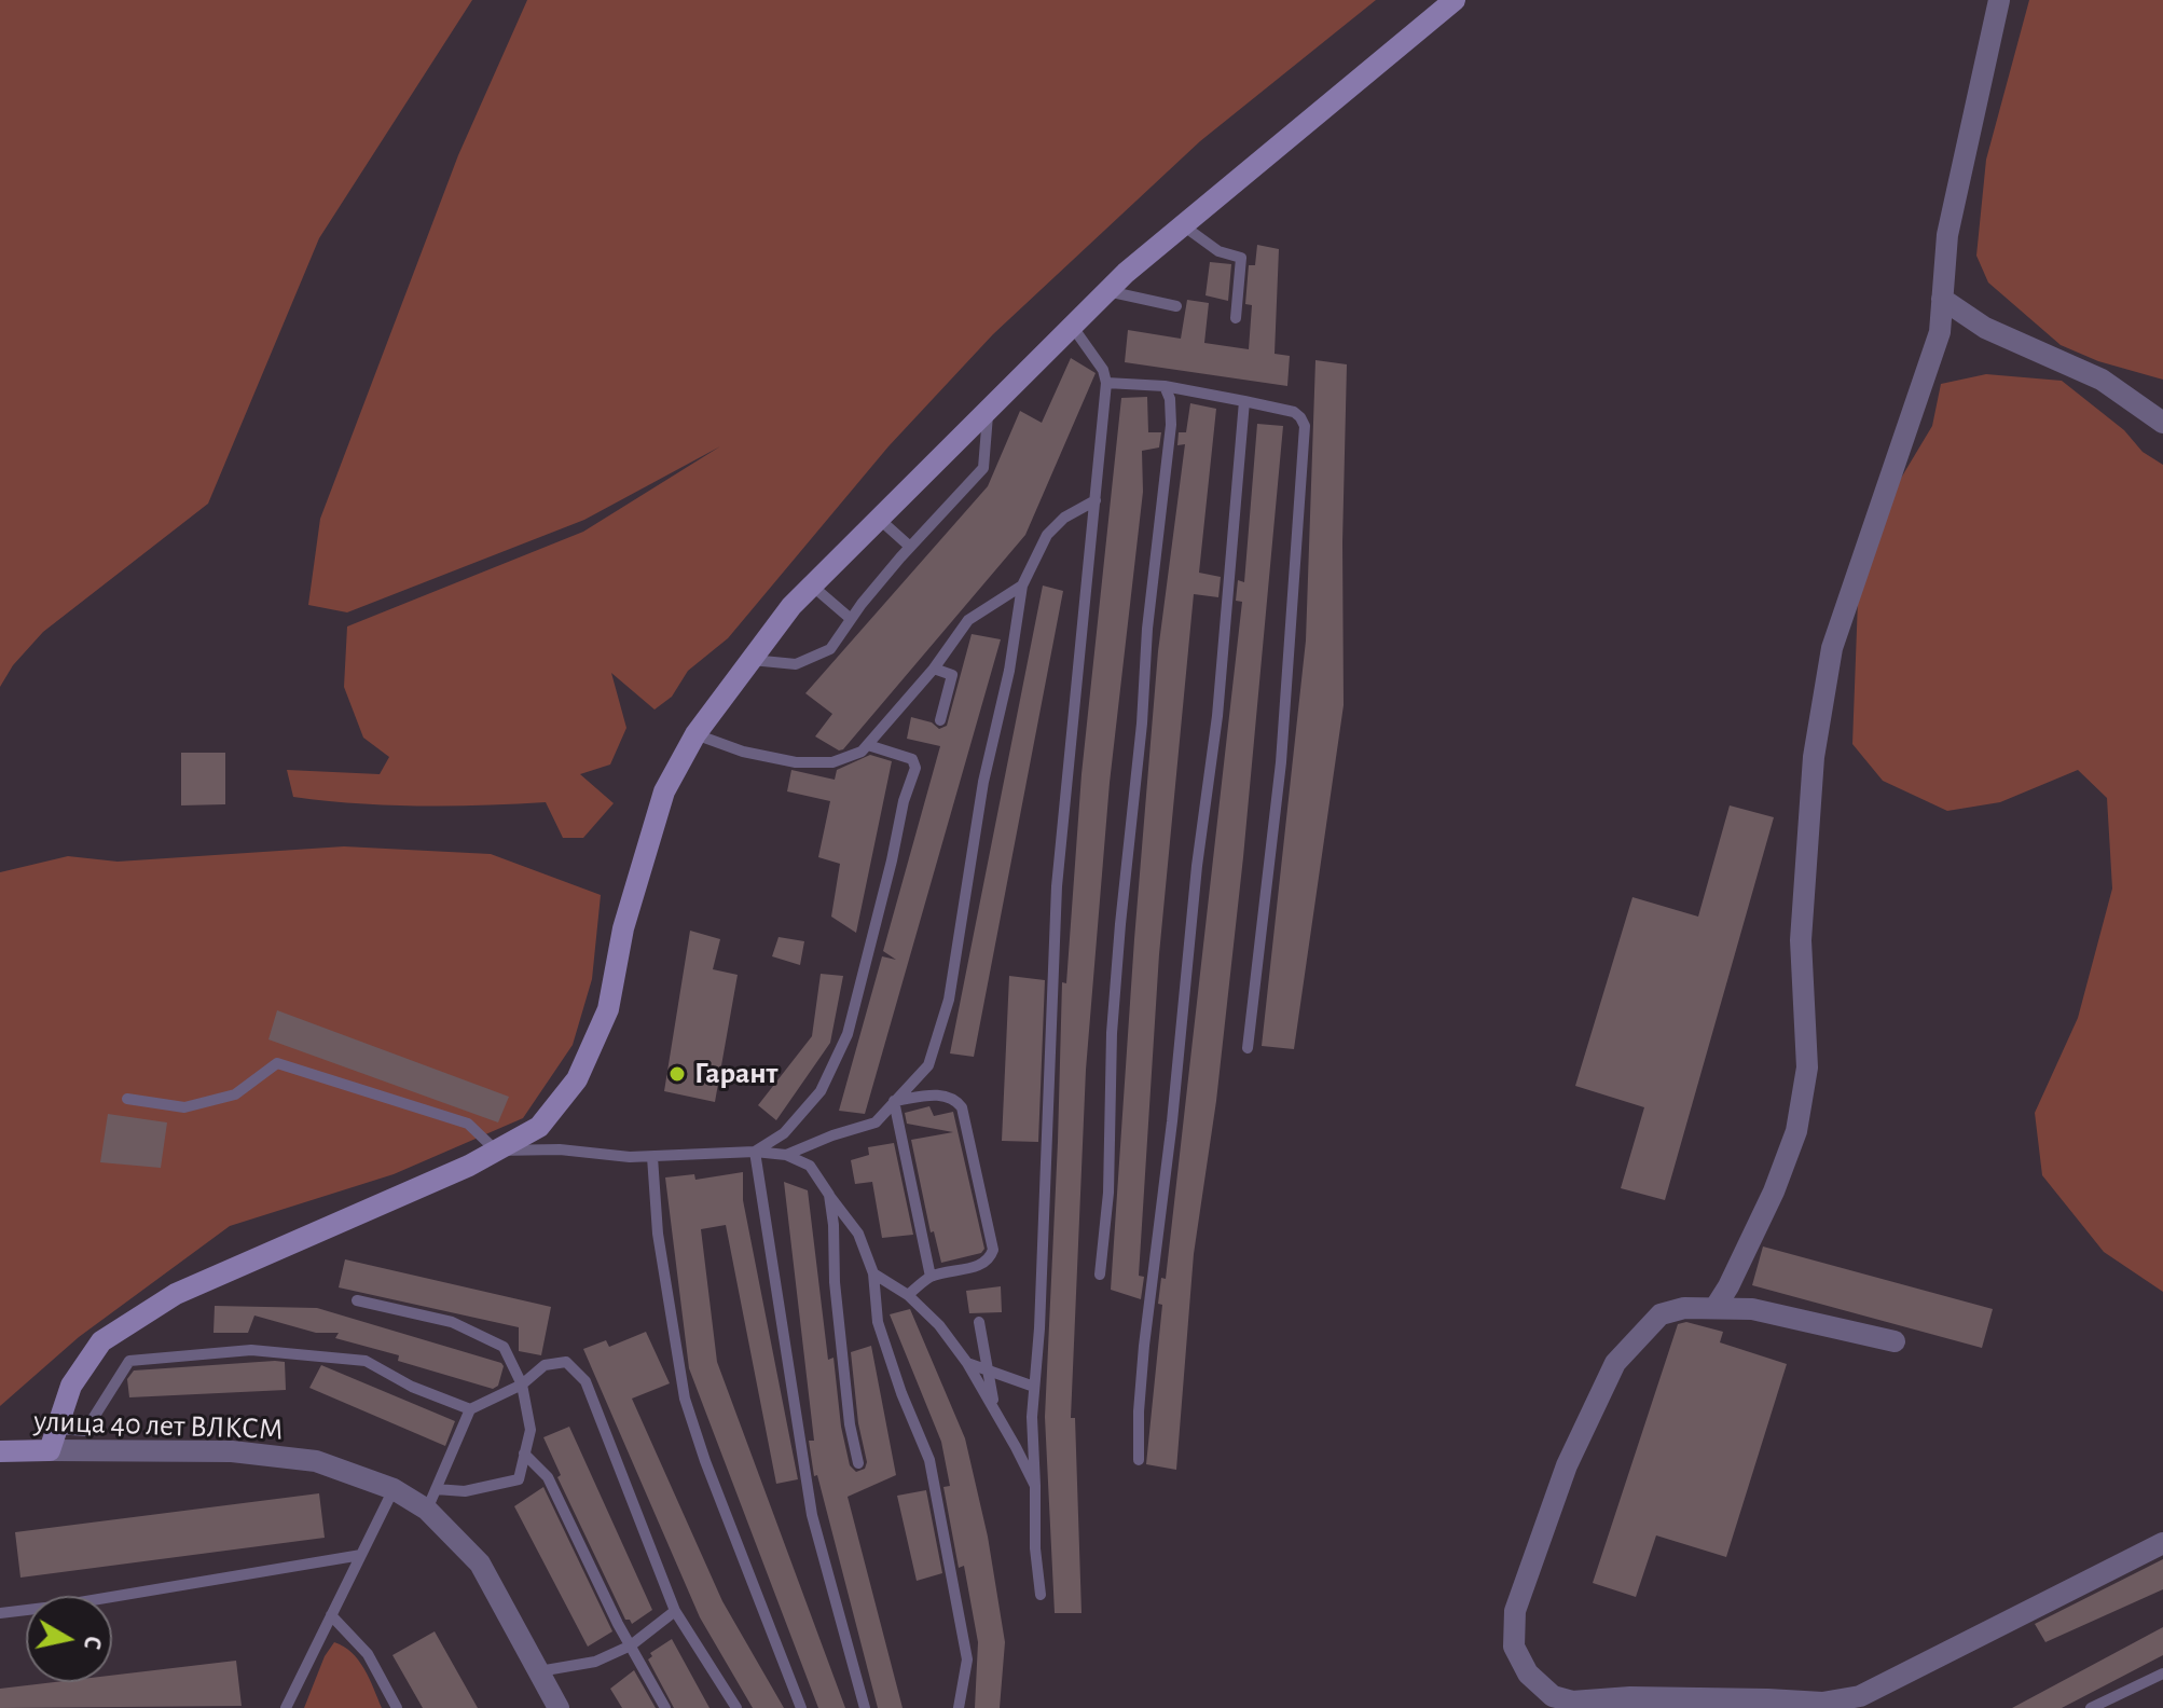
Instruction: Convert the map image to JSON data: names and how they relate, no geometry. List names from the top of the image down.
{
  "streets": {
    "street": ["улица 40 лет ВЛКСМ"]
  },
  "places": ["Гарант"],
  "north": "right"
}
